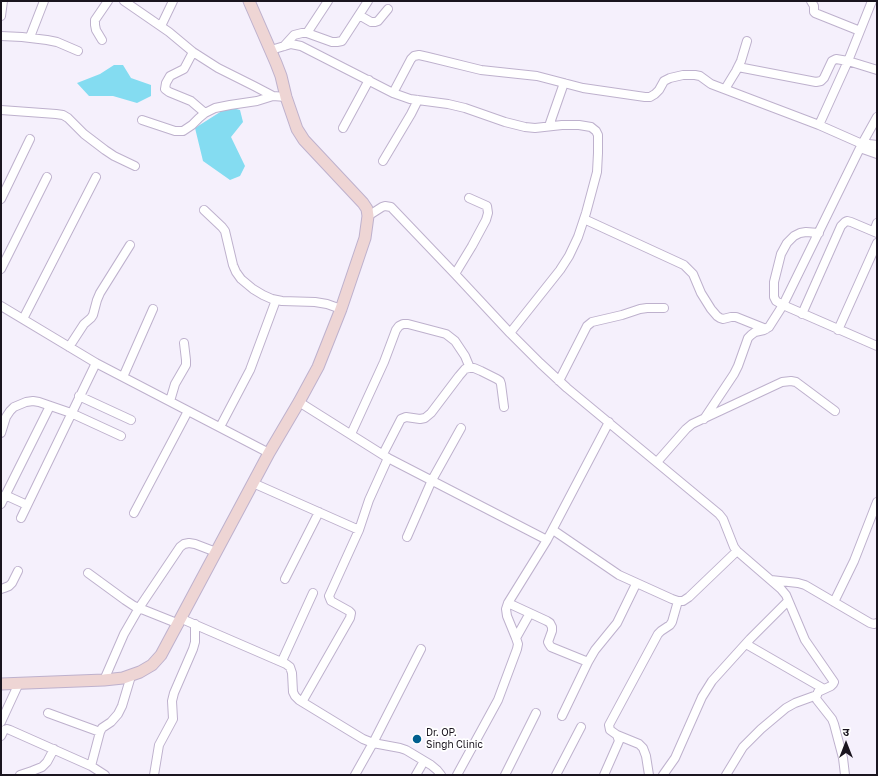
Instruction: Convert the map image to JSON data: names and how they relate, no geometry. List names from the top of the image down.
{
  "places": ["Dr. OP. Singh Clinic"],
  "north": "top"
}
